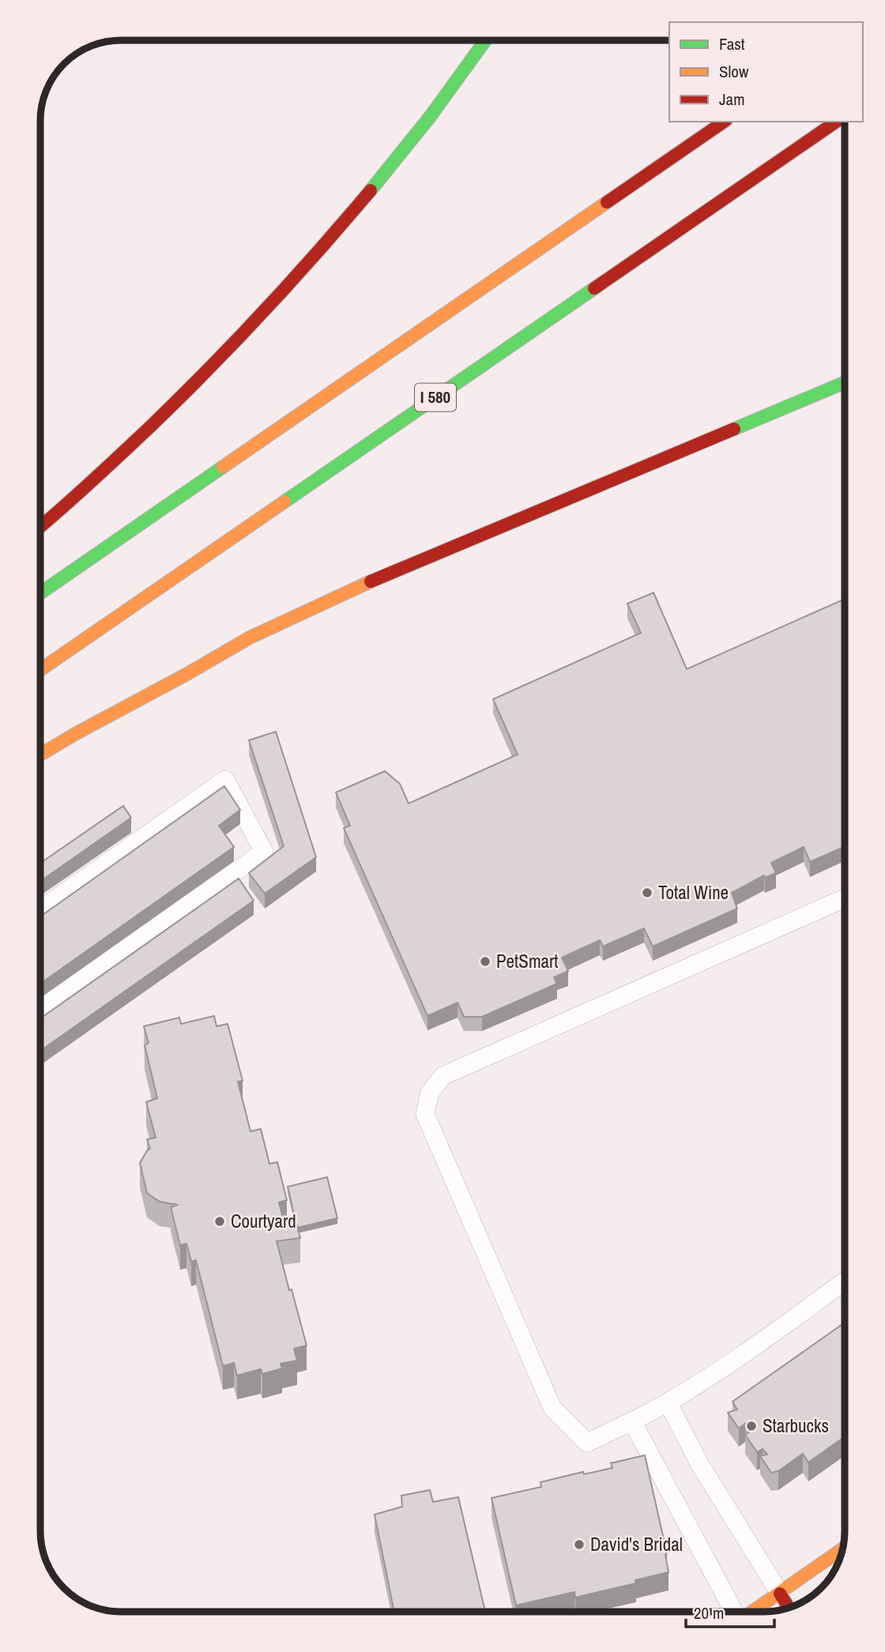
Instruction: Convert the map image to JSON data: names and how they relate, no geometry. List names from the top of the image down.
{
  "streets": {
    "main road": ["I 580"]
  },
  "places": [
    "Total Wine",
    "PetSmart",
    "Courtyard",
    "Starbucks",
    "David's Bridal"
  ],
  "legend": ["Fast", "Slow", "Jam"],
  "scale_bar": "20 m"
}
